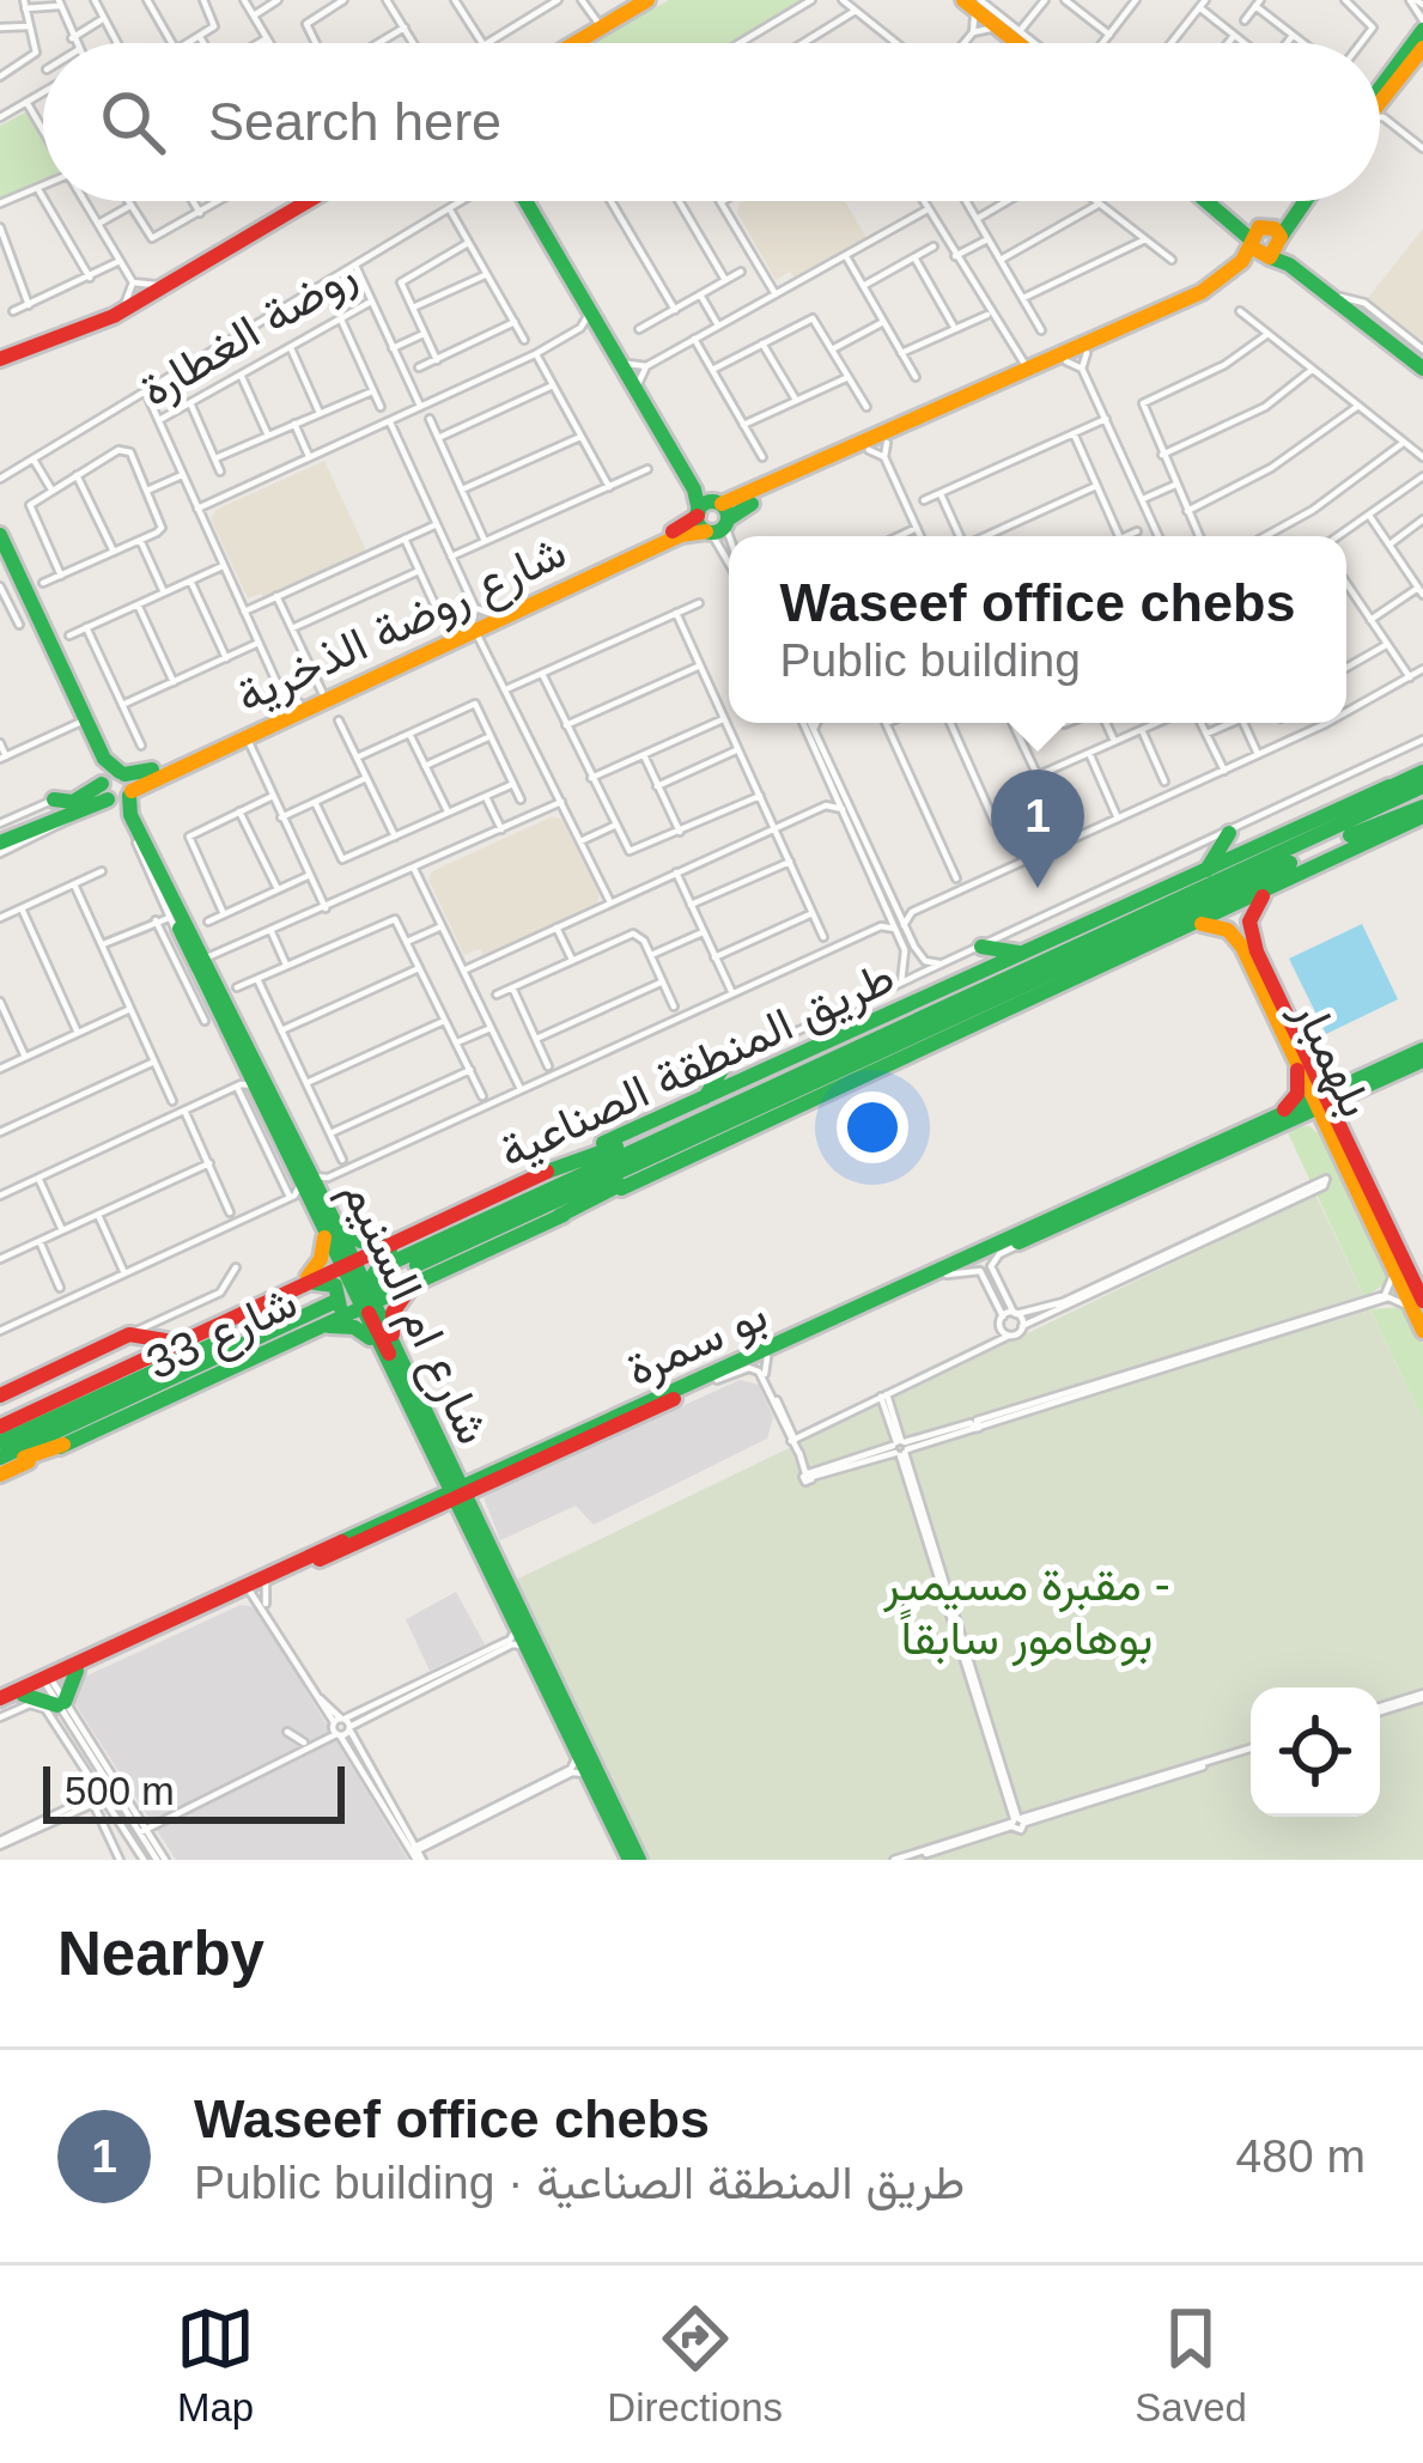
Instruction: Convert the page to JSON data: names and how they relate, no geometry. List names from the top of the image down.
{
  "streets": {
    "main road": [
      "شارع روضة الذخرية",
      "بلهمبار",
      "طريق المنطقة الصناعية",
      "شارع ام السنيم",
      "شارع 33",
      "بو سمرة"
    ],
    "street": ["روضة الغطارة"]
  },
  "crossings": [
    ["شارع روضة الذخرية", "شارع ام السنيم"],
    ["بلهمبار", "طريق المنطقة الصناعية"],
    ["بلهمبار", "بو سمرة"],
    ["طريق المنطقة الصناعية", "شارع ام السنيم"],
    ["طريق المنطقة الصناعية", "شارع 33"],
    ["شارع ام السنيم", "شارع 33"],
    ["شارع ام السنيم", "بو سمرة"]
  ],
  "parks": ["مقبرة مسيمير - بوهامور سابقاً"],
  "scale_bar": "500 m",
  "page": {
    "search": "Search here",
    "popup": ["Waseef office chebs", "Public building"],
    "pins": "1",
    "scale": "500 m",
    "heading": "Nearby",
    "list": [
      {
        "mark": "1",
        "name": "Waseef office chebs",
        "note": "Public building · طريق المنطقة الصناعية",
        "value": "480 m"
      }
    ],
    "nav": ["Map", "Directions", "Saved"]
  }
}
